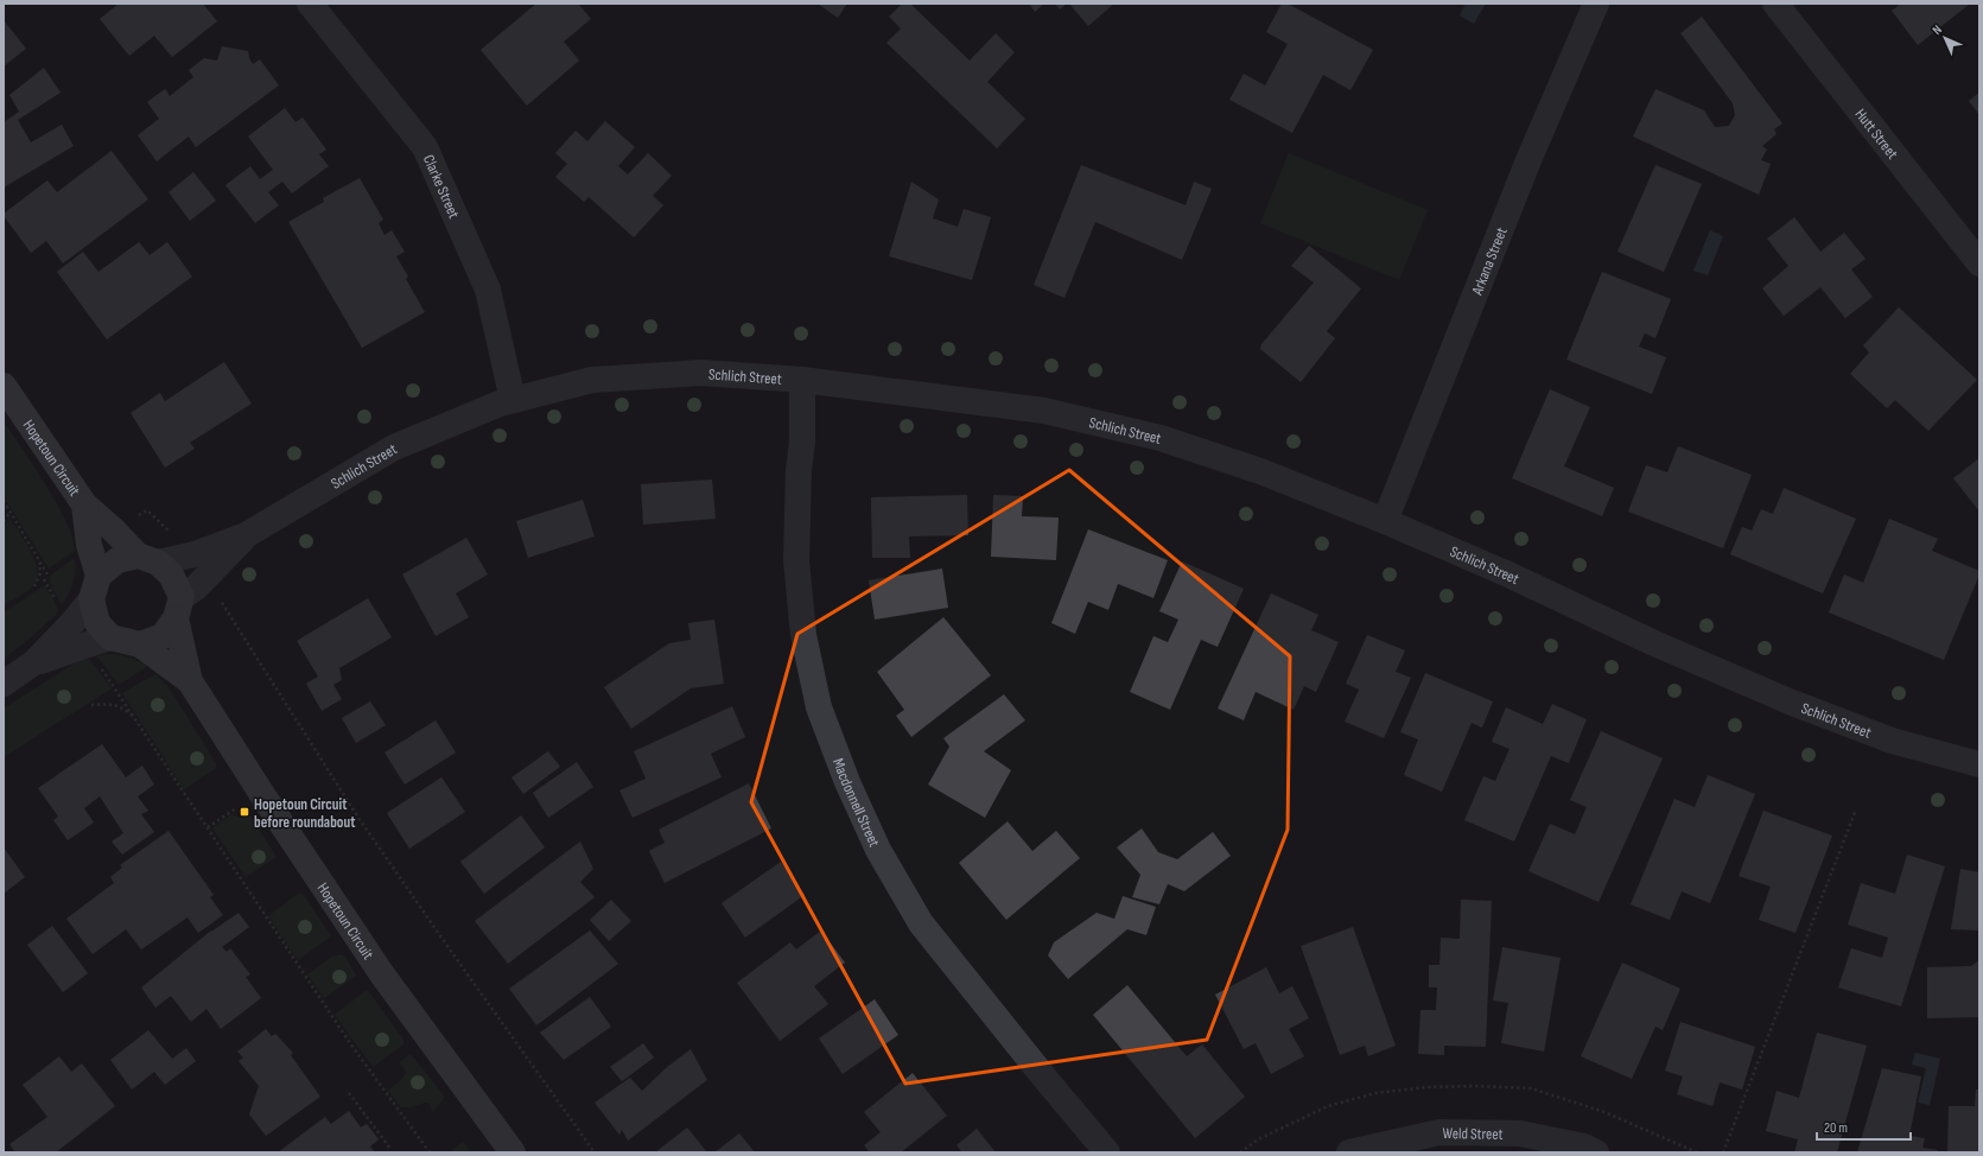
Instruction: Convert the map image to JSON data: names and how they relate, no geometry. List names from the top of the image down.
{
  "streets": {
    "main road": ["Hopetoun Circuit"],
    "street": [
      "Hutt Street",
      "Clarke Street",
      "Arkana Street",
      "Schlich Street",
      "Macdonnell Street",
      "Weld Street"
    ]
  },
  "crossings": [
    ["Clarke Street", "Schlich Street"],
    ["Arkana Street", "Schlich Street"],
    ["Schlich Street", "Hopetoun Circuit"],
    ["Schlich Street", "Macdonnell Street"]
  ],
  "places": {
    "transit": ["Hopetoun Circuit before roundabout"]
  },
  "scale_bar": "20 m",
  "north": "top left"
}
